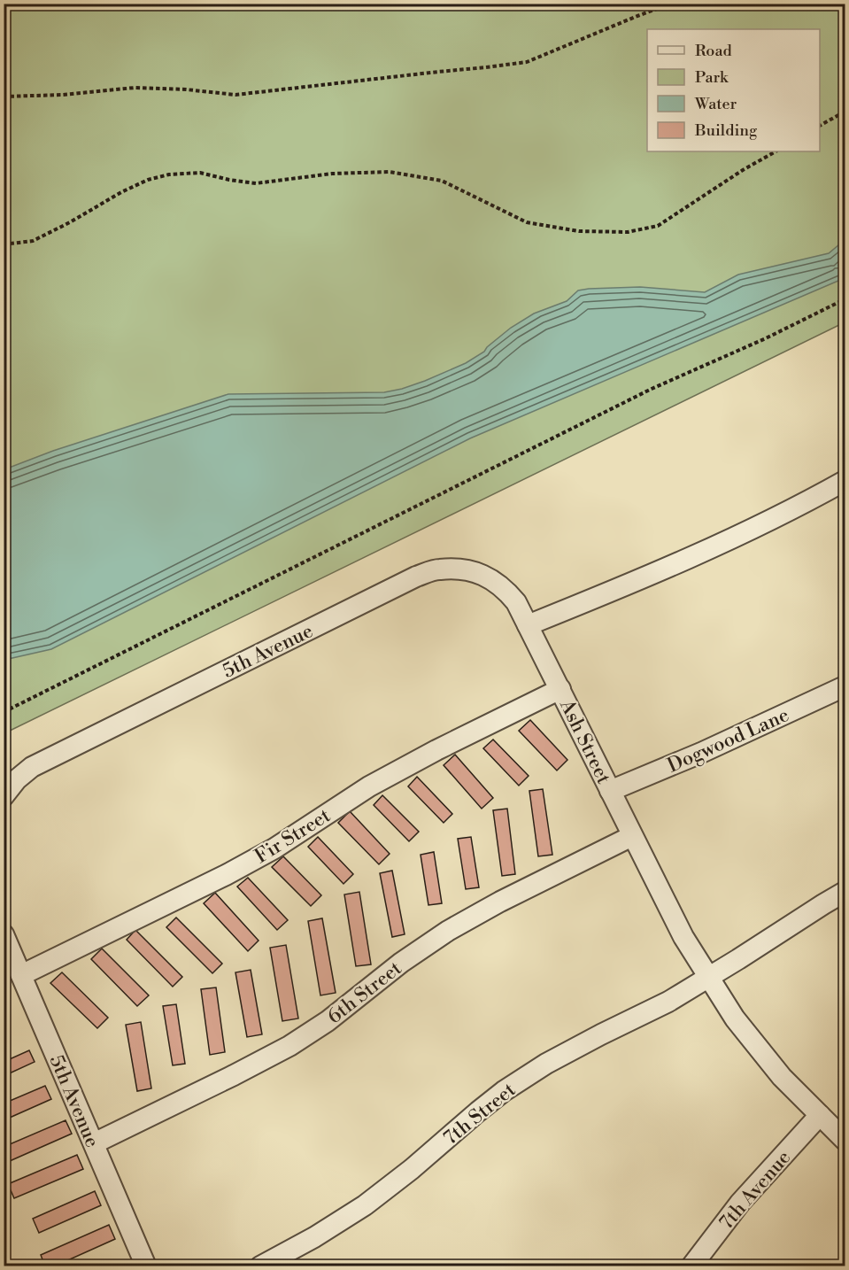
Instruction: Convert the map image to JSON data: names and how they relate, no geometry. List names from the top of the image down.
{
  "streets": {
    "street": [
      "5th Avenue",
      "Dogwood Lane",
      "Ash Street",
      "Fir Street",
      "6th Street",
      "7th Street",
      "7th Avenue"
    ]
  },
  "crossings": [
    ["5th Avenue", "Ash Street"],
    ["5th Avenue", "Fir Street"],
    ["5th Avenue", "6th Street"],
    ["Dogwood Lane", "Ash Street"],
    ["Ash Street", "Fir Street"],
    ["Ash Street", "6th Street"],
    ["Ash Street", "7th Street"],
    ["Ash Street", "7th Avenue"]
  ],
  "legend": [
    "Road",
    "Park",
    "Water",
    "Building"
  ]
}
